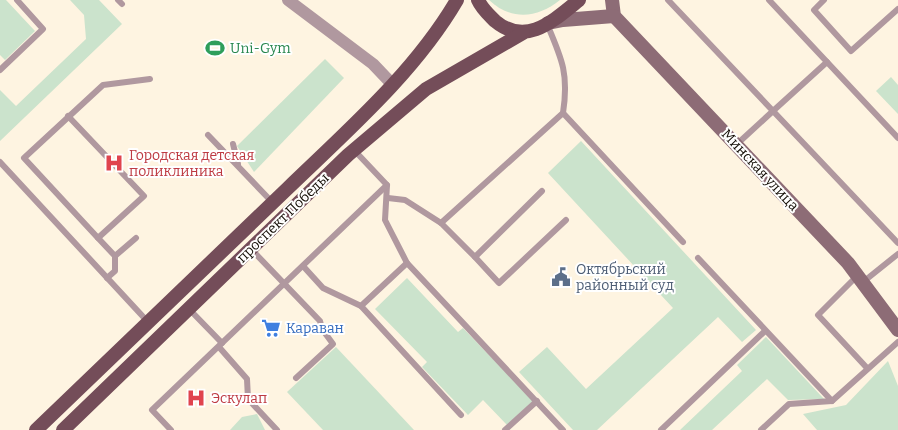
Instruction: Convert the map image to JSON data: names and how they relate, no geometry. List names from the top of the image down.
{
  "streets": {
    "main road": ["Минская улица", "проспект Победы"]
  },
  "places": {
    "sports": ["Uni-Gym"],
    "hospital": ["Городская детская поликлиника", "Эскулап"],
    "public building": ["Октябрьский районный суд"],
    "supermarket": ["Караван"]
  }
}
